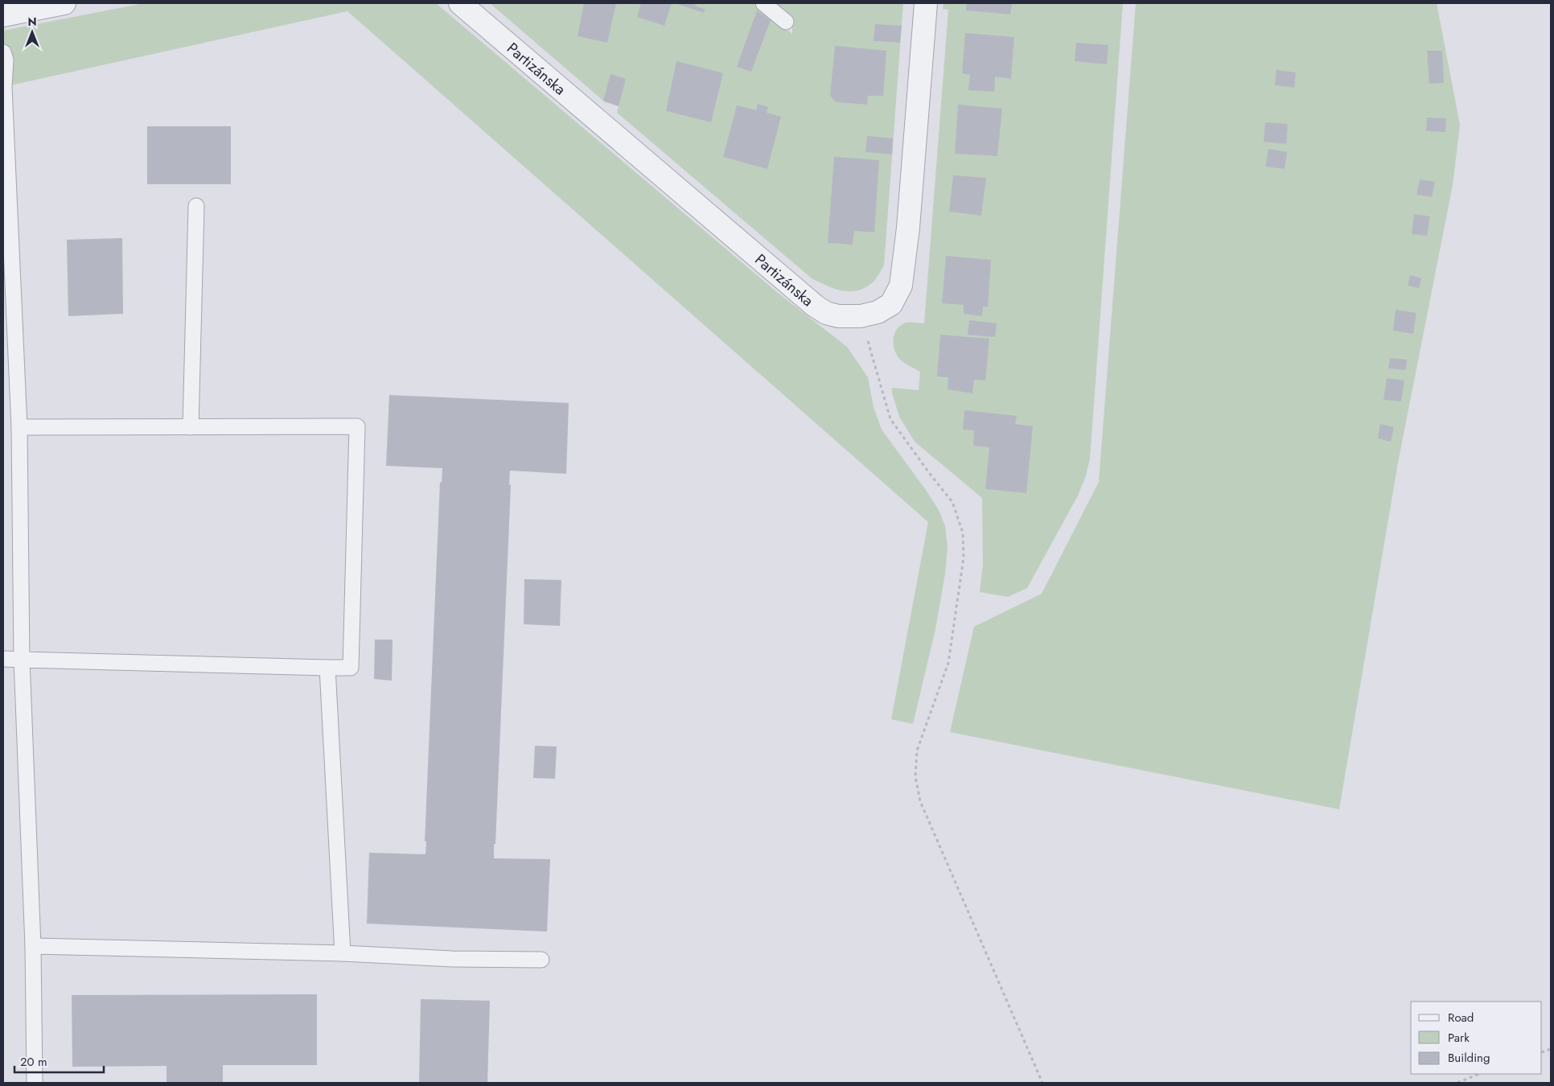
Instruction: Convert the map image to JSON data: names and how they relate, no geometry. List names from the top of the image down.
{
  "streets": {
    "street": ["Partizánska"]
  },
  "legend": ["Road", "Park", "Building"],
  "scale_bar": "20 m",
  "north": "top"
}
